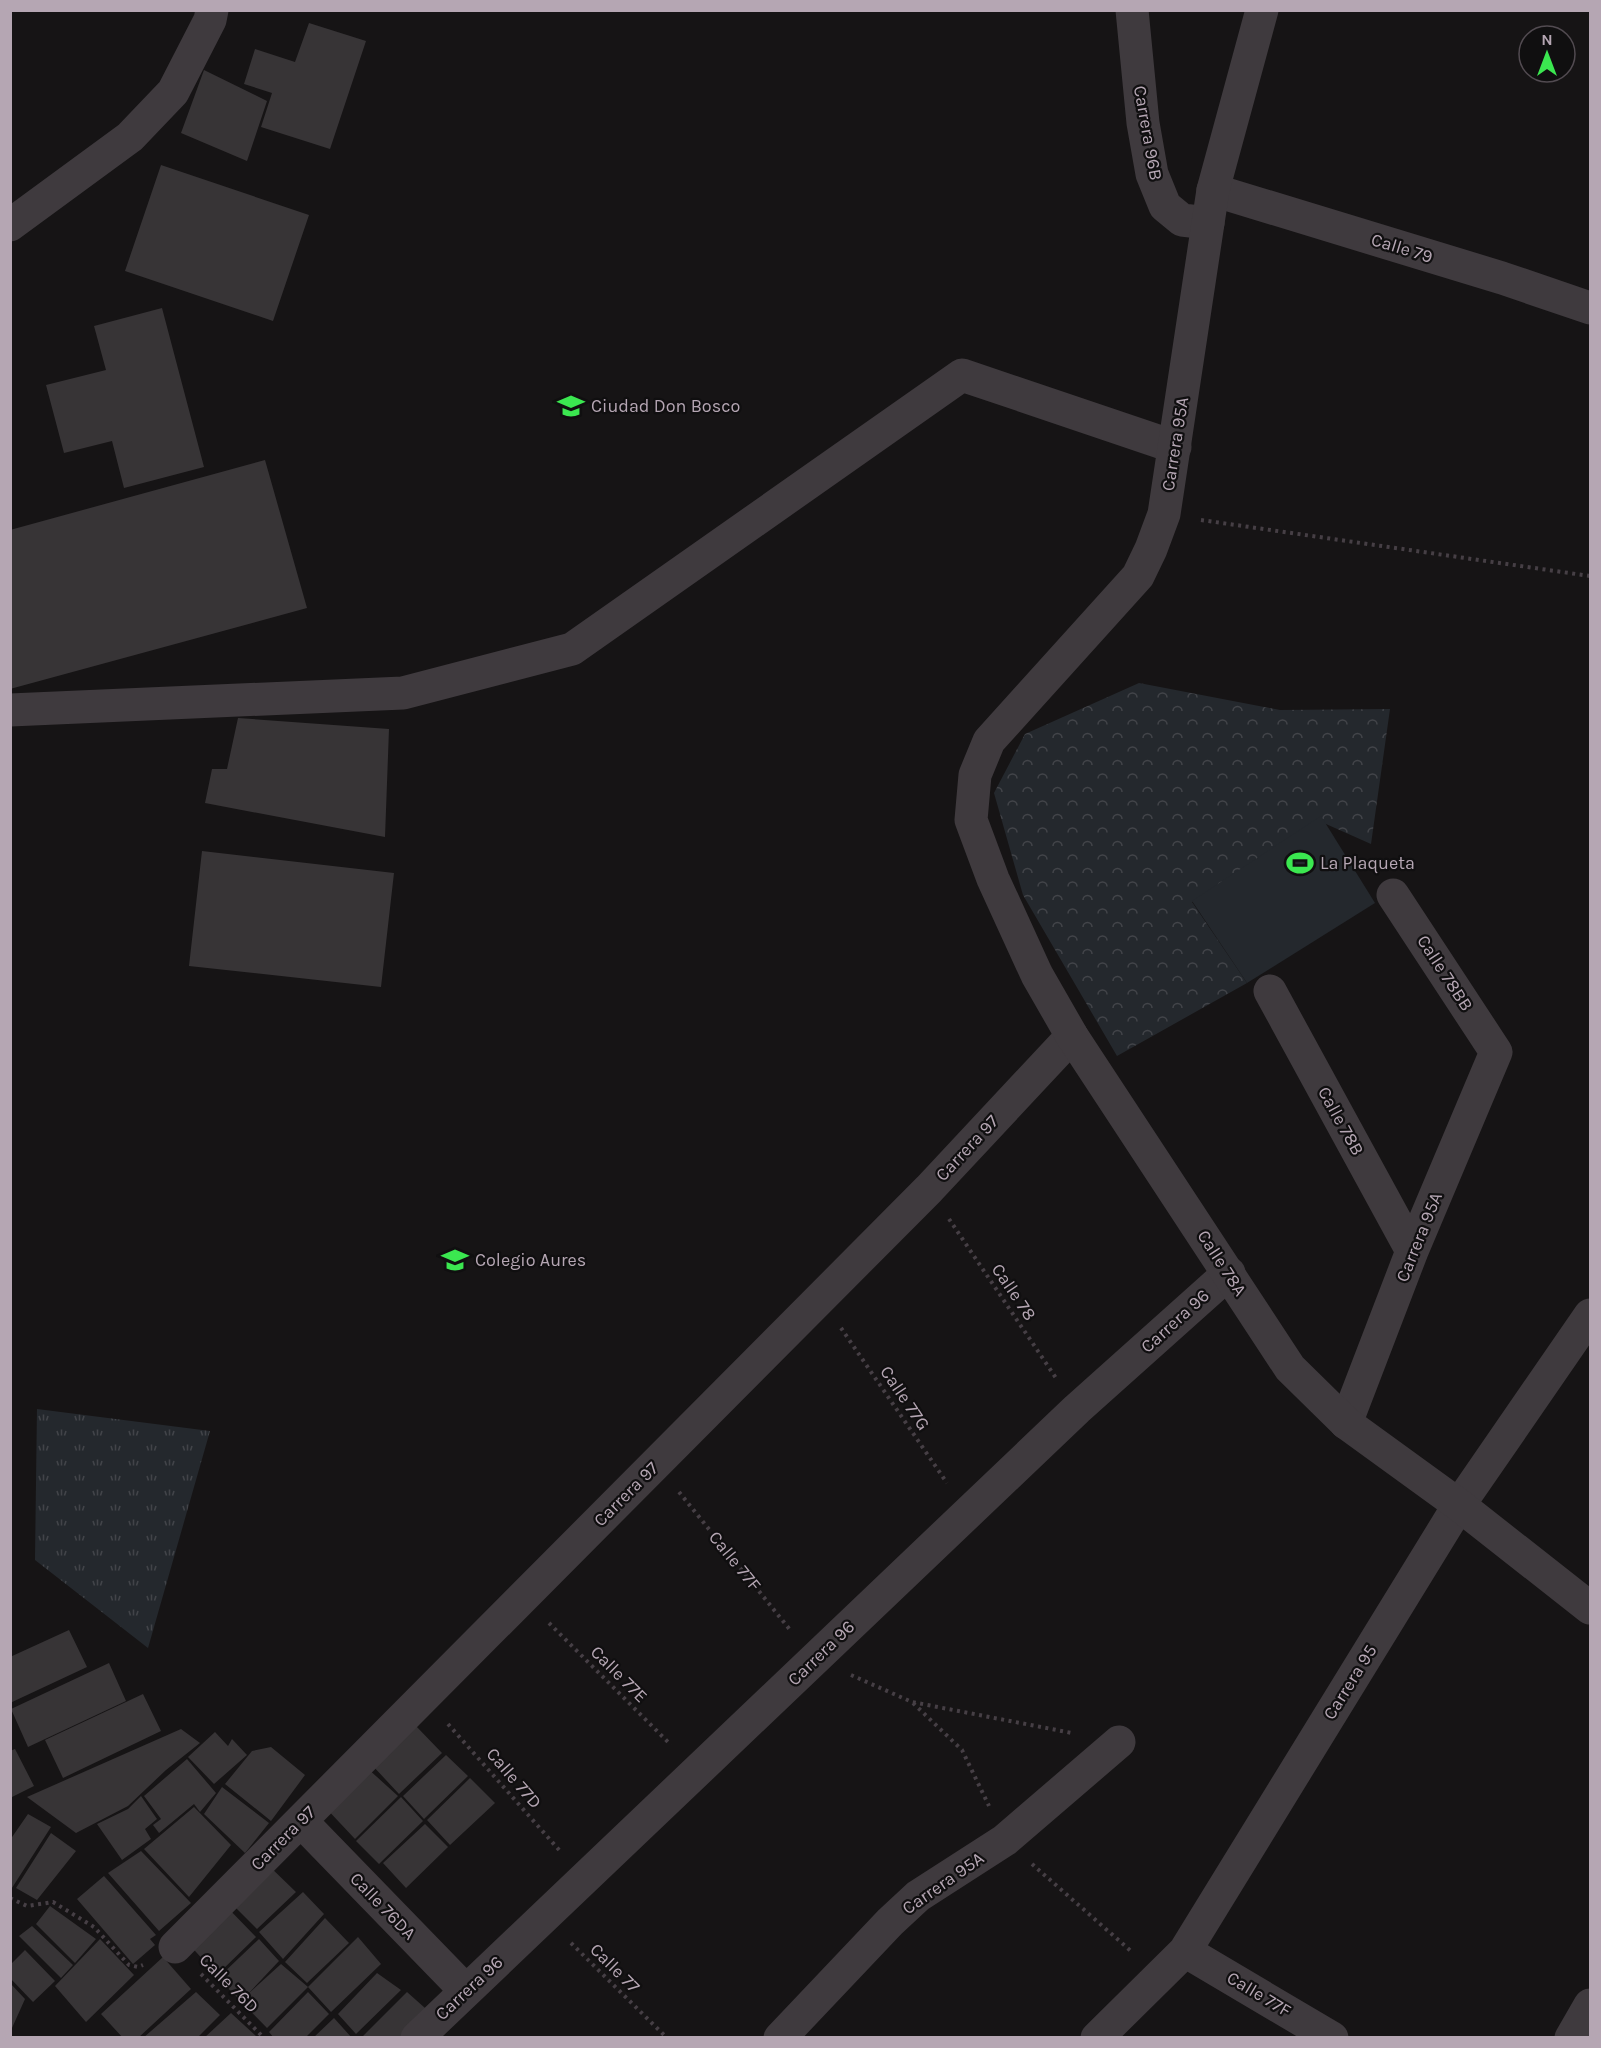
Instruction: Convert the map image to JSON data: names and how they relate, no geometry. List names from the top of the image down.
{
  "streets": {
    "street": [
      "Carrera 96B",
      "Calle 79",
      "Carrera 95A",
      "Calle 78BB",
      "Calle 78B",
      "Carrera 97",
      "Calle 78A",
      "Carrera 96",
      "Calle 77F",
      "Carrera 95",
      "Calle 76DA"
    ],
    "path": [
      "Calle 78",
      "Calle 77G",
      "Calle 77E",
      "Calle 77D",
      "Calle 77",
      "Calle 76D"
    ]
  },
  "crossings": [
    ["Carrera 96B", "Carrera 95A"],
    ["Calle 79", "Carrera 95A"],
    ["Carrera 95A", "Calle 78BB"],
    ["Carrera 95A", "Calle 78B"],
    ["Carrera 95A", "Calle 78A"],
    ["Carrera 97", "Calle 78A"],
    ["Carrera 97", "Calle 78"],
    ["Carrera 97", "Calle 77G"],
    ["Carrera 97", "Calle 77F"],
    ["Carrera 97", "Calle 77E"],
    ["Carrera 97", "Calle 77D"],
    ["Carrera 97", "Calle 76DA"],
    ["Carrera 97", "Calle 76D"],
    ["Calle 78A", "Carrera 96"],
    ["Calle 78A", "Carrera 95"],
    ["Calle 78", "Carrera 96"],
    ["Carrera 96", "Calle 77G"],
    ["Carrera 96", "Calle 77F"],
    ["Carrera 96", "Calle 77E"],
    ["Carrera 96", "Calle 77D"],
    ["Carrera 96", "Calle 76DA"],
    ["Carrera 96", "Calle 77"],
    ["Calle 77F", "Carrera 95"]
  ],
  "places": {
    "school or university": ["Ciudad Don Bosco", "Colegio Aures"],
    "sports": ["La Plaqueta"]
  },
  "north": "top"
}
